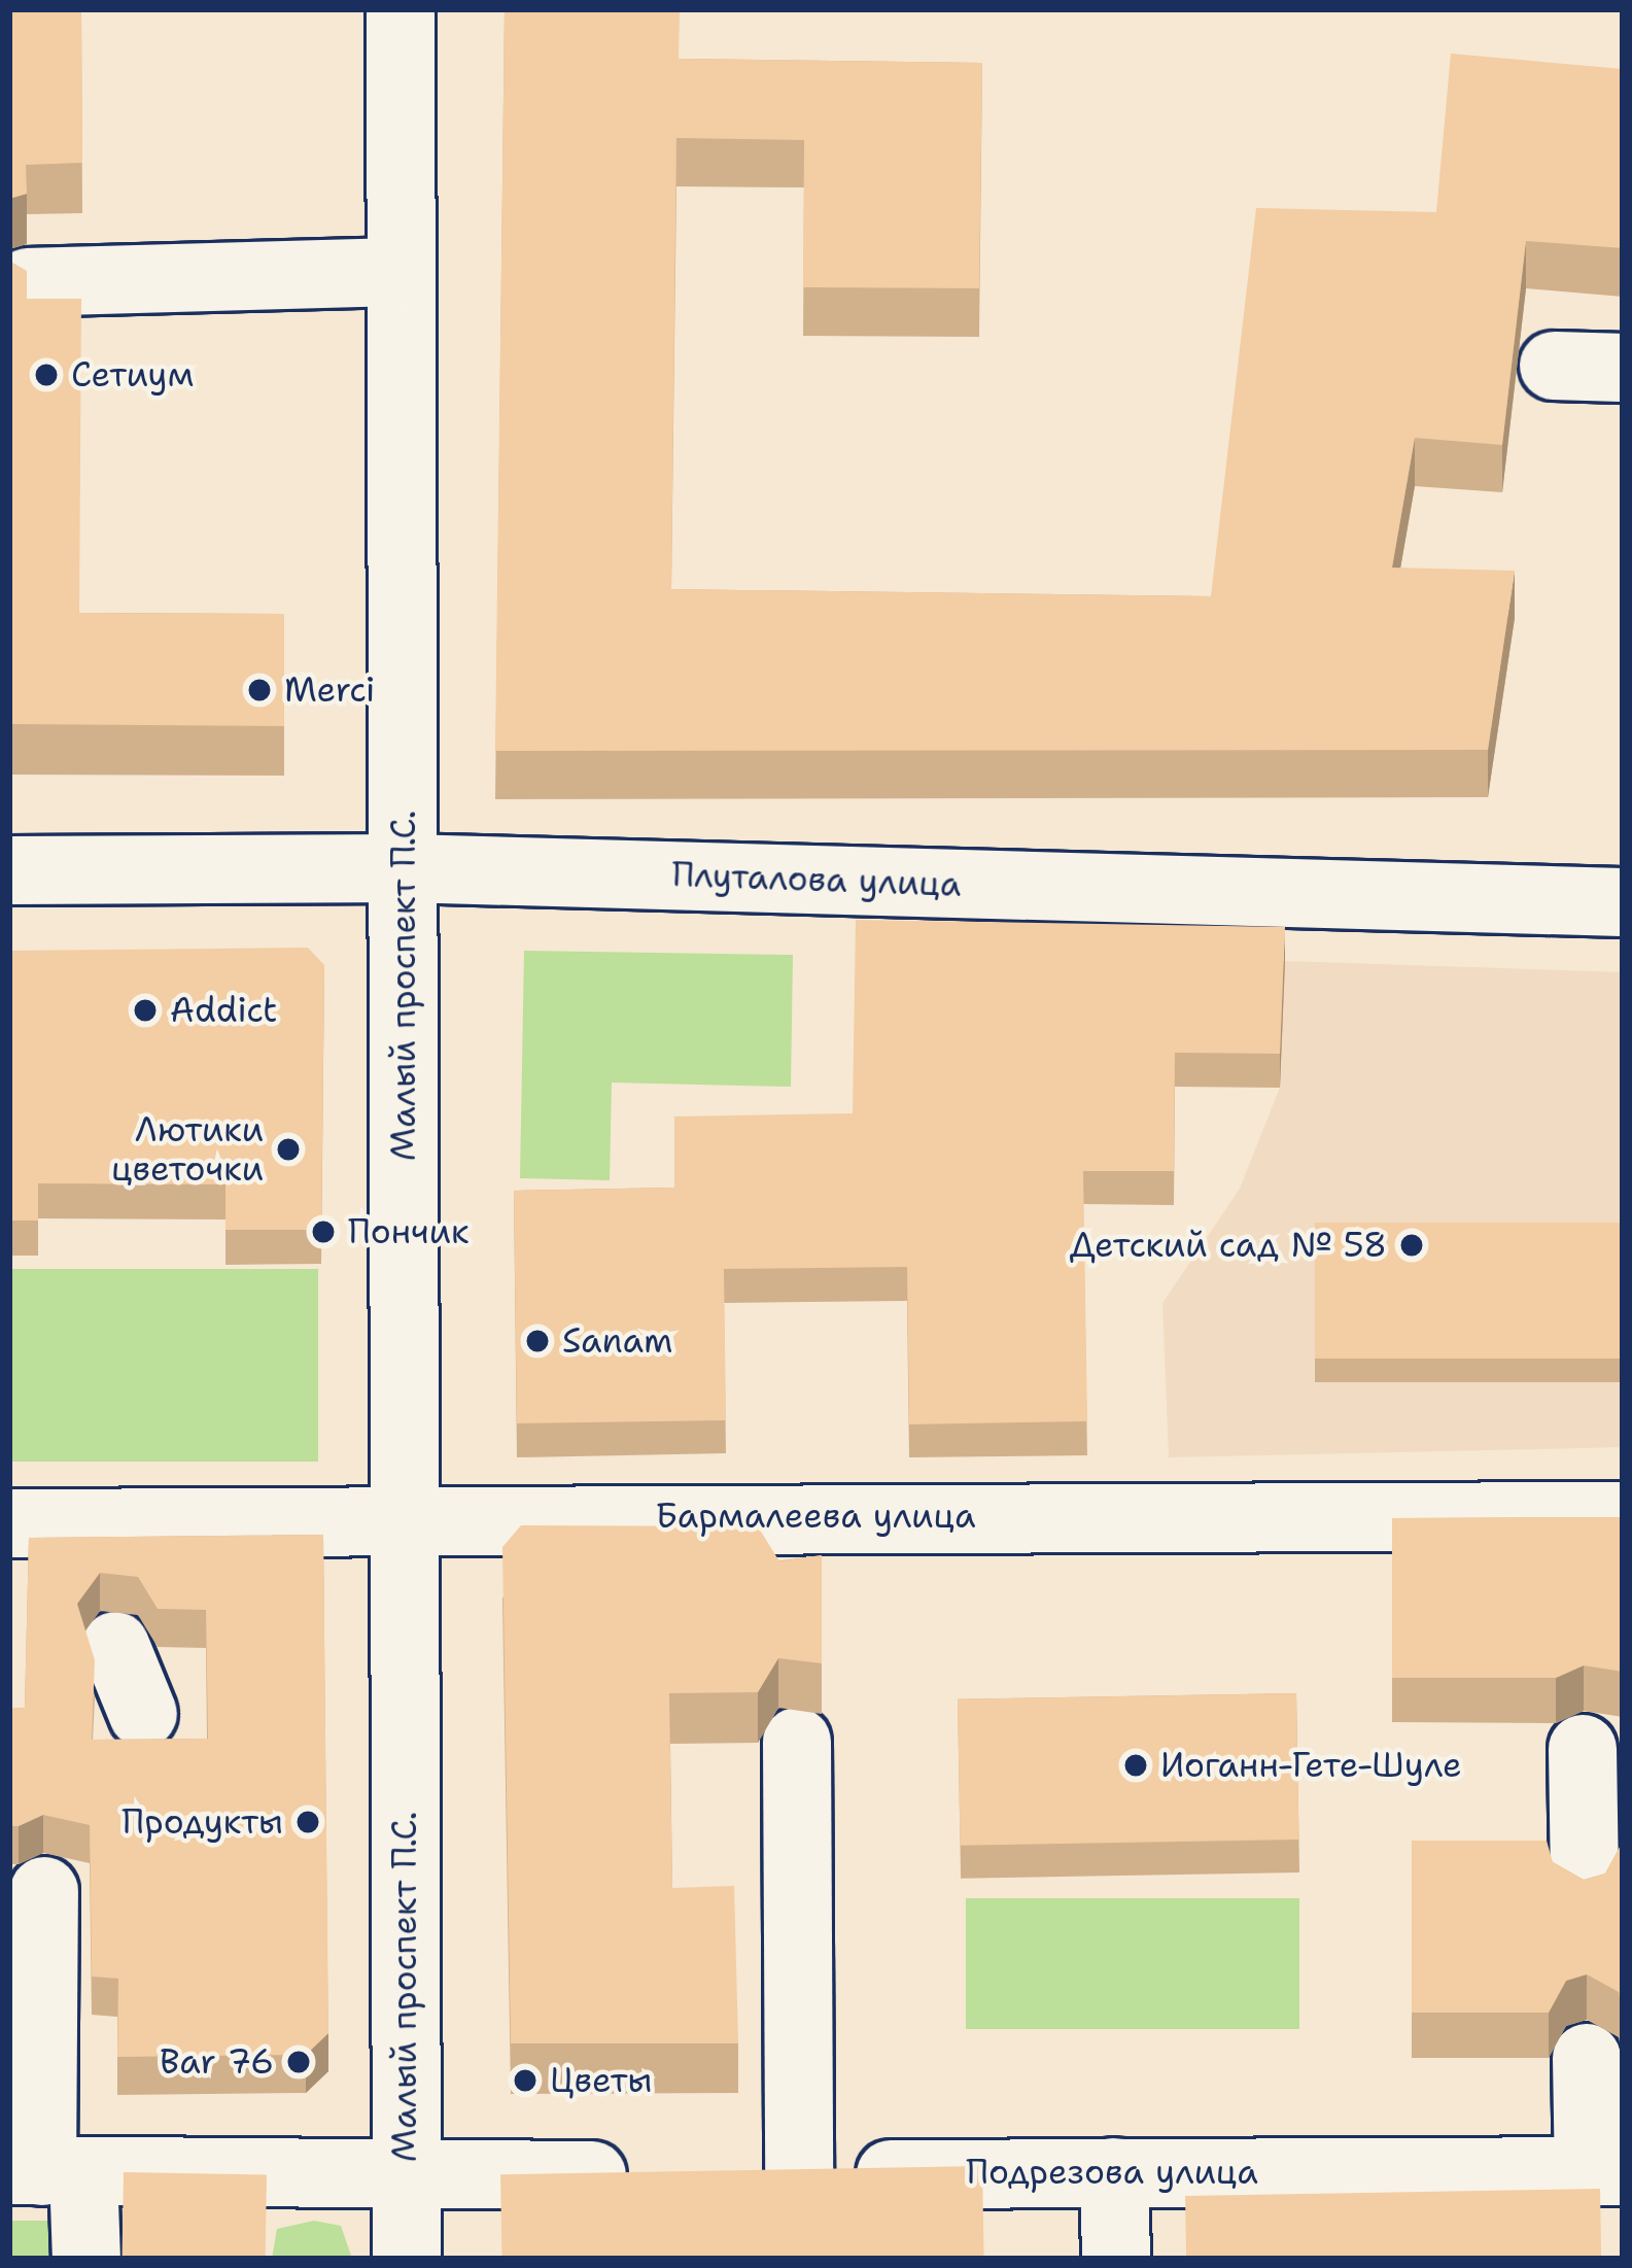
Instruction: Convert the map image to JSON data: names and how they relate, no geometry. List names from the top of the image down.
{
  "streets": {
    "street": [
      "Плуталова улица",
      "Малый проспект П.С.",
      "Бармалеева улица",
      "Подрезова улица"
    ]
  },
  "crossings": [
    ["Плуталова улица", "Малый проспект П.С."],
    ["Малый проспект П.С.", "Бармалеева улица"]
  ],
  "places": [
    "Сетиум",
    "Merci",
    "Addict",
    "Лютики цветочки",
    "Пончик",
    "Детский сад № 58",
    "Sanam",
    "Иоганн-Гете-Шуле",
    "Продукты",
    "Bar 76",
    "Цветы"
  ]
}
